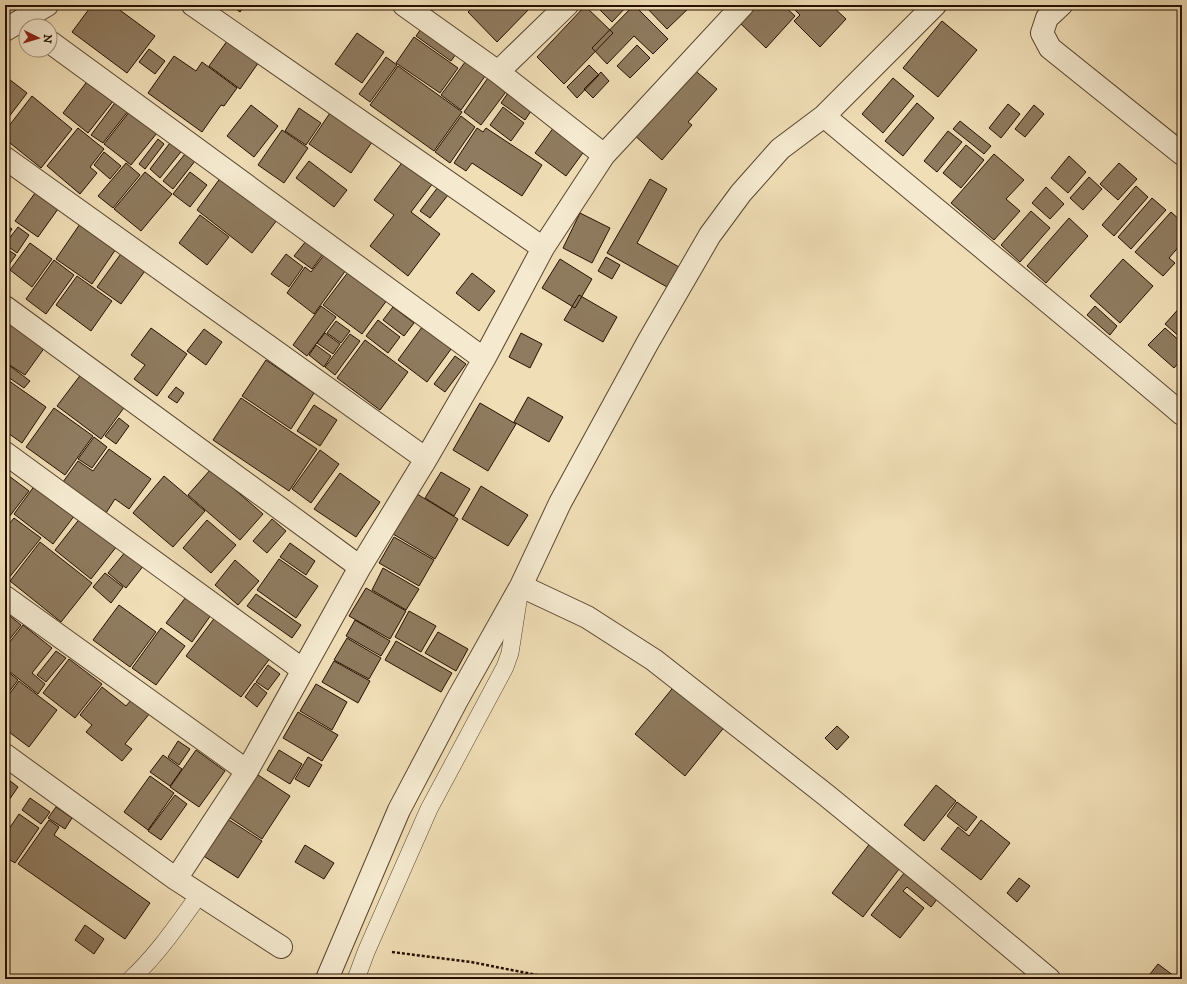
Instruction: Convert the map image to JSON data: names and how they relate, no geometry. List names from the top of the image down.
{
  "north": "right"
}
